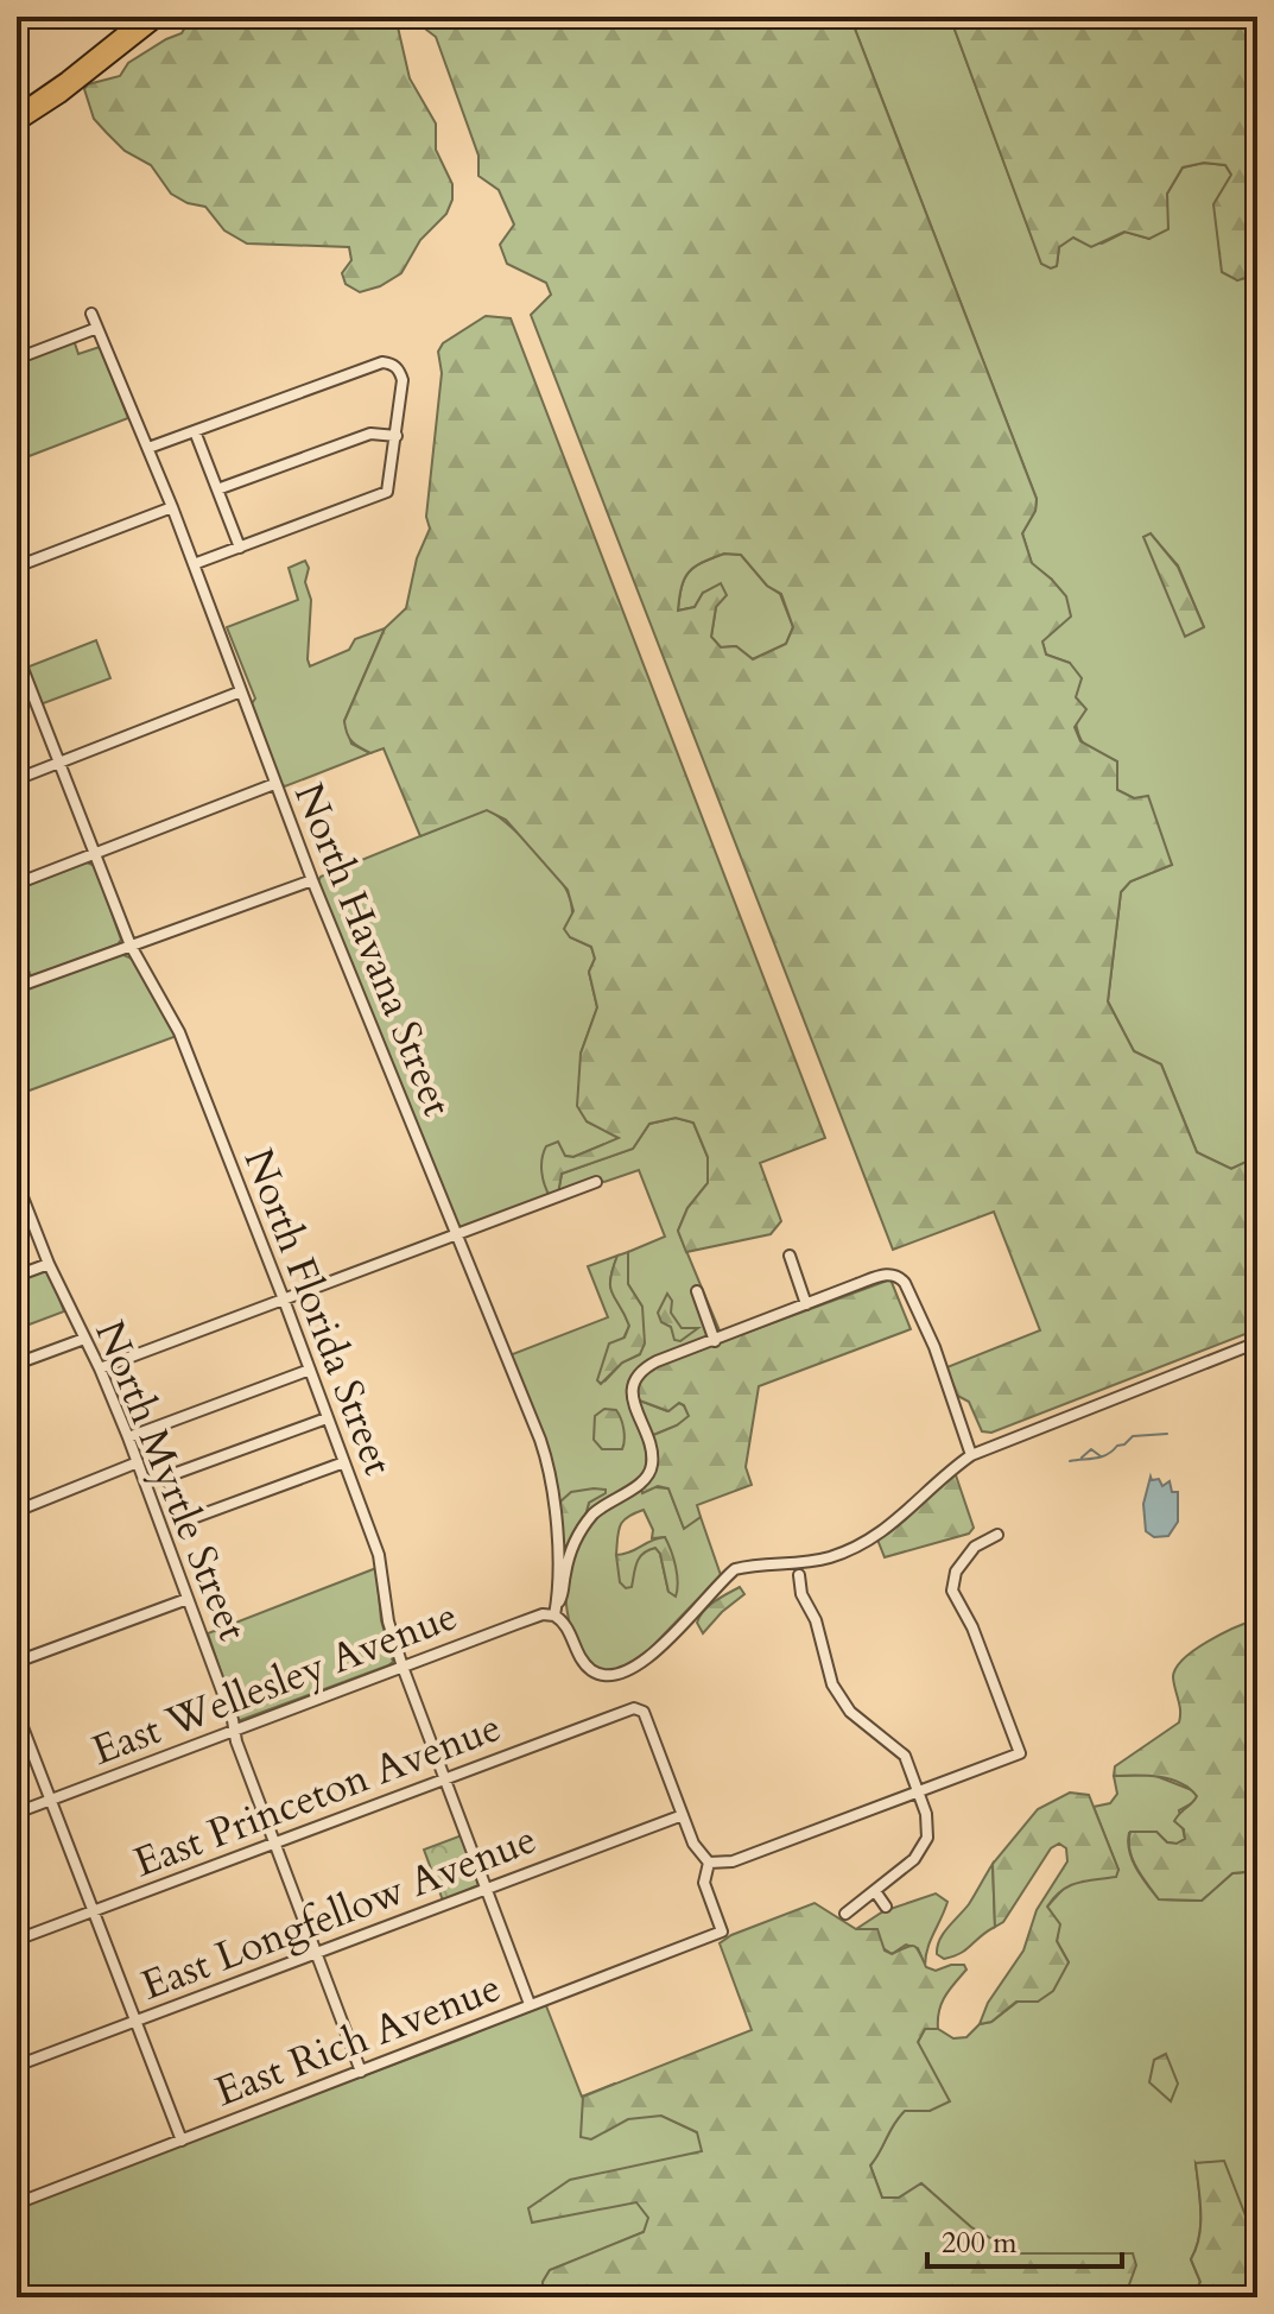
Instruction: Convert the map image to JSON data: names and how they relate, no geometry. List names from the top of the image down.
{
  "streets": {
    "street": [
      "North Havana Street",
      "North Florida Street",
      "North Myrtle Street",
      "East Wellesley Avenue",
      "East Princeton Avenue",
      "East Longfellow Avenue",
      "East Rich Avenue"
    ]
  },
  "crossings": [
    ["North Havana Street", "East Wellesley Avenue"],
    ["North Florida Street", "East Wellesley Avenue"],
    ["North Florida Street", "East Princeton Avenue"],
    ["North Florida Street", "East Longfellow Avenue"],
    ["North Florida Street", "East Rich Avenue"],
    ["North Myrtle Street", "East Wellesley Avenue"],
    ["North Myrtle Street", "East Princeton Avenue"],
    ["North Myrtle Street", "East Longfellow Avenue"],
    ["North Myrtle Street", "East Rich Avenue"],
    ["East Princeton Avenue", "East Longfellow Avenue"]
  ],
  "scale_bar": "200 m"
}
